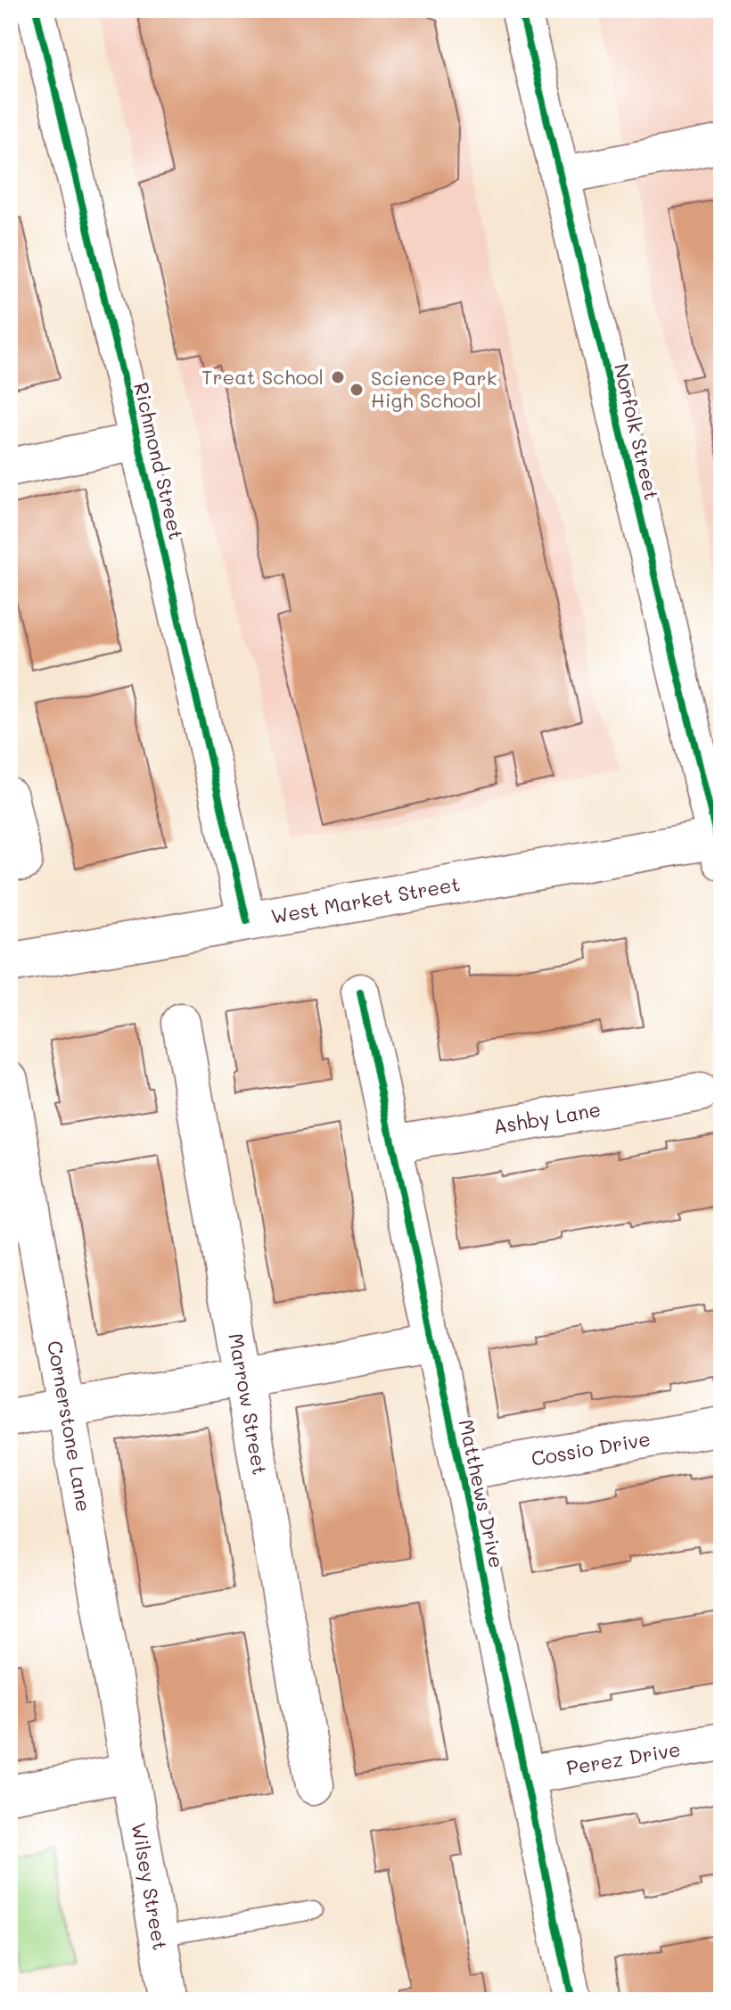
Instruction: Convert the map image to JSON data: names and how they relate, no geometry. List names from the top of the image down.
{
  "streets": {
    "main road": ["Norfolk Street", "West Market Street"],
    "street": [
      "Richmond Street",
      "Ashby Lane",
      "Marrow Street",
      "Cornerstone Lane",
      "Cossio Drive",
      "Matthews Drive",
      "Perez Drive",
      "Wilsey Street"
    ]
  },
  "crossings": [
    ["Norfolk Street", "West Market Street"],
    ["Richmond Street", "West Market Street"],
    ["Ashby Lane", "Matthews Drive"],
    ["Cornerstone Lane", "Wilsey Street"],
    ["Cossio Drive", "Matthews Drive"],
    ["Matthews Drive", "Perez Drive"]
  ],
  "places": ["Treat School", "Science Park High School"]
}
